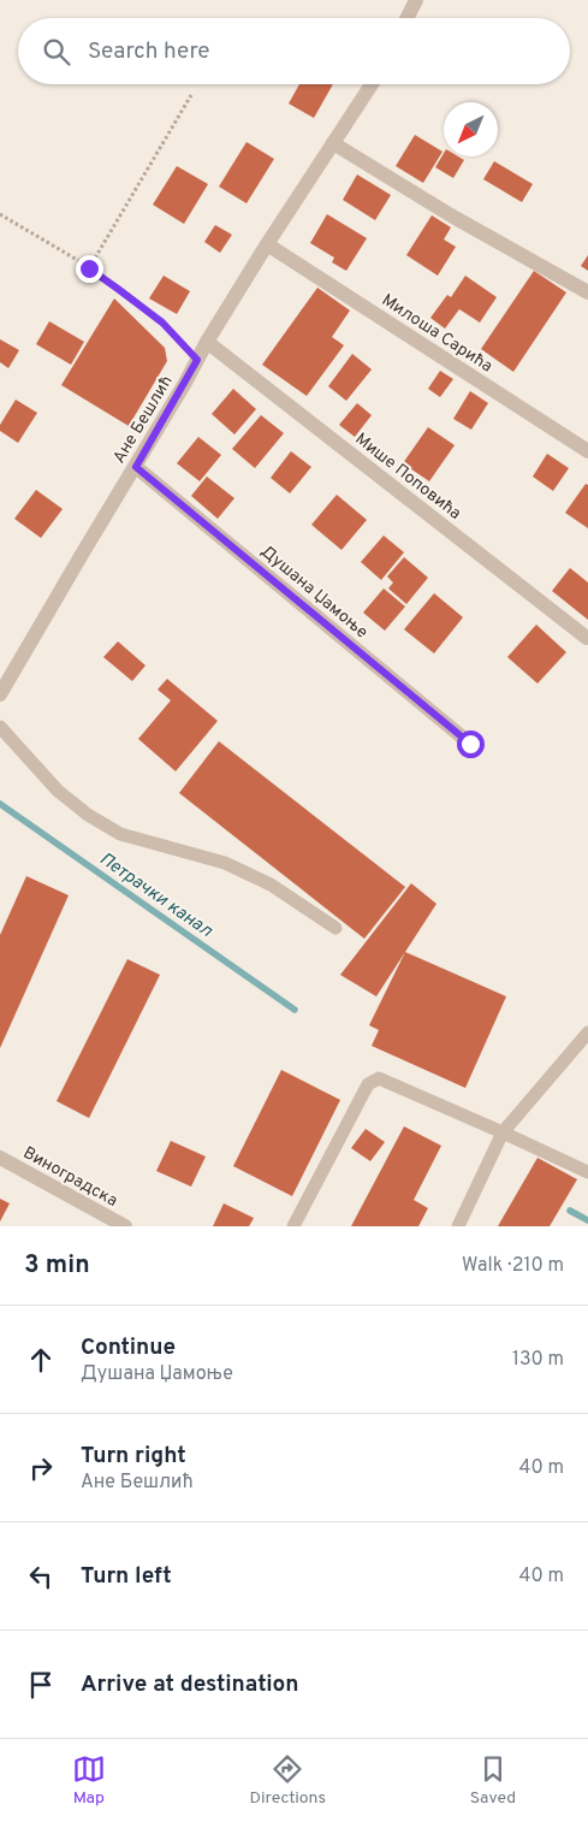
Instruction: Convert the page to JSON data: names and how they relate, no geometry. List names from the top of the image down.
{
  "streets": {
    "street": [
      "Милоша Сарића",
      "Ане Бешлић",
      "Мише Поповића",
      "Душана Џамоње",
      "Виноградска"
    ]
  },
  "crossings": [
    ["Милоша Сарића", "Ане Бешлић"],
    ["Ане Бешлић", "Мише Поповића"],
    ["Ане Бешлић", "Душана Џамоње"]
  ],
  "water": ["Петрачки канал"],
  "north": "bottom left",
  "page": {
    "search": "Search here",
    "heading": ["3 min", "Walk · 210 m"],
    "list": [
      ["Continue", "Душана Џамоње", "130 m"],
      ["Turn right", "Ане Бешлић", "40 m"],
      ["Turn left", "40 m"],
      "Arrive at destination"
    ],
    "nav": ["Map", "Directions", "Saved"]
  }
}
